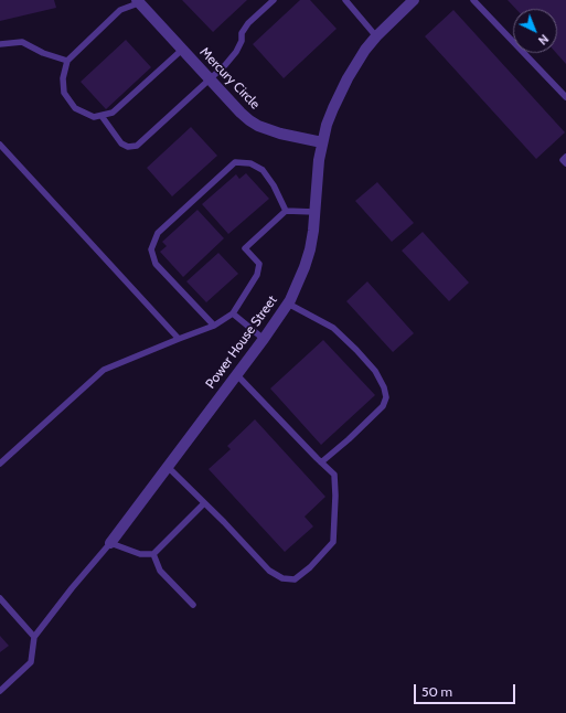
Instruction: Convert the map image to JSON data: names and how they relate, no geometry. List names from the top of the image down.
{
  "streets": {
    "street": ["Mercury Circle", "Power House Street"]
  },
  "crossings": [
    ["Mercury Circle", "Power House Street"]
  ],
  "scale_bar": "50 m",
  "north": "bottom right"
}
